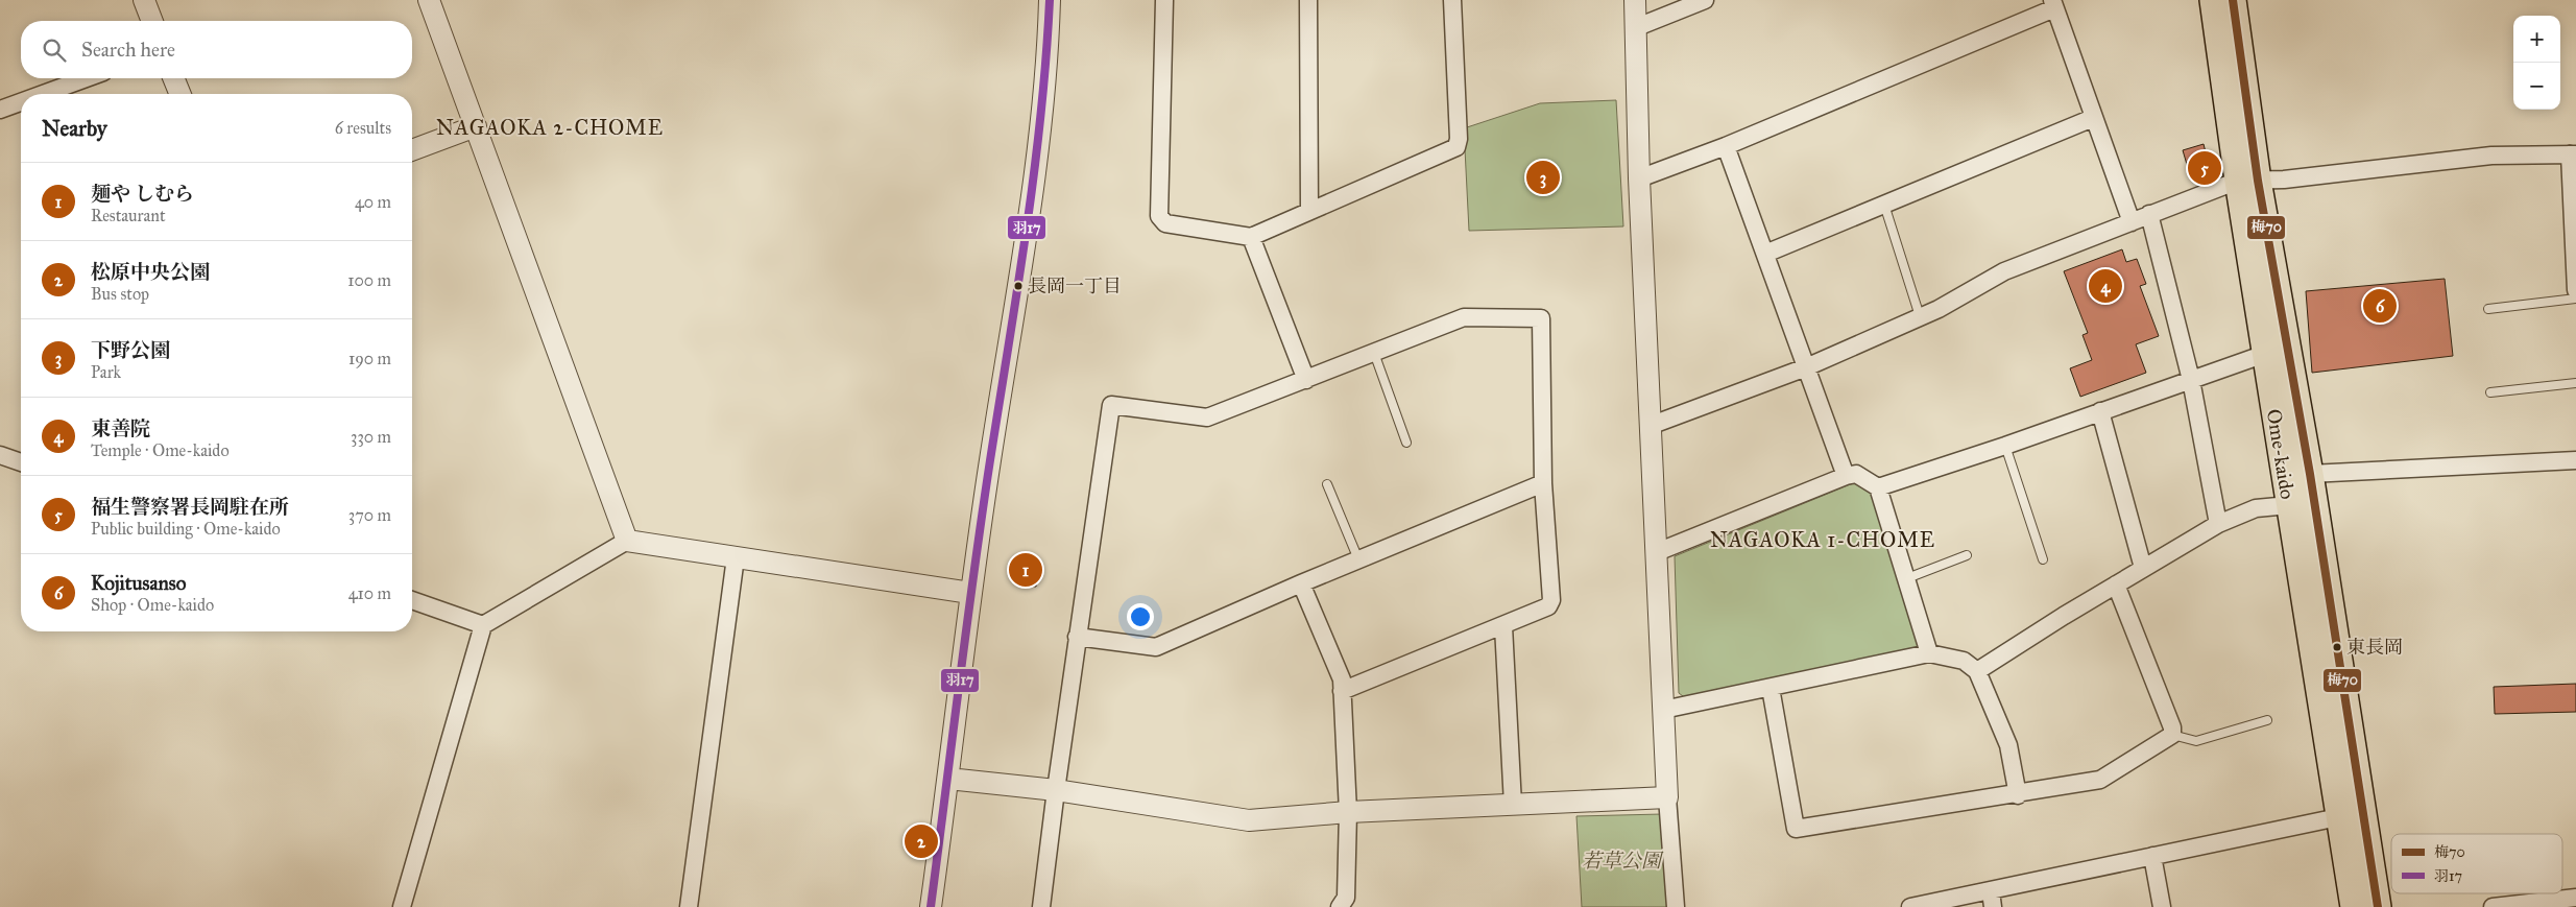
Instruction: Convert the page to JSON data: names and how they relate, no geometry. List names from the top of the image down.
{
  "streets": {
    "main road": ["Ome-kaido"]
  },
  "districts": ["NAGAOKA 2-CHOME", "NAGAOKA 1-CHOME"],
  "parks": ["若草公園"],
  "places": ["長岡一丁目", "東長岡"],
  "lines": ["transit line 梅70", "transit line 羽17"],
  "legend": ["梅70", "羽17"],
  "page": {
    "map_buttons": ["+", "−"],
    "search": "Search here",
    "heading": ["Nearby", "6 results"],
    "pins": [
      "5",
      "3",
      "4",
      "6",
      "1",
      "2"
    ],
    "list": [
      {
        "mark": "1",
        "name": "麺や しむら",
        "note": "Restaurant",
        "value": "40 m"
      },
      {
        "mark": "2",
        "name": "松原中央公園",
        "note": "Bus stop",
        "value": "100 m"
      },
      {
        "mark": "3",
        "name": "下野公園",
        "note": "Park",
        "value": "190 m"
      },
      {
        "mark": "4",
        "name": "東善院",
        "note": "Temple · Ome-kaido",
        "value": "330 m"
      },
      {
        "mark": "5",
        "name": "福生警察署長岡駐在所",
        "note": "Public building · Ome-kaido",
        "value": "370 m"
      },
      {
        "mark": "6",
        "name": "Kojitusanso",
        "note": "Shop · Ome-kaido",
        "value": "410 m"
      }
    ]
  }
}
